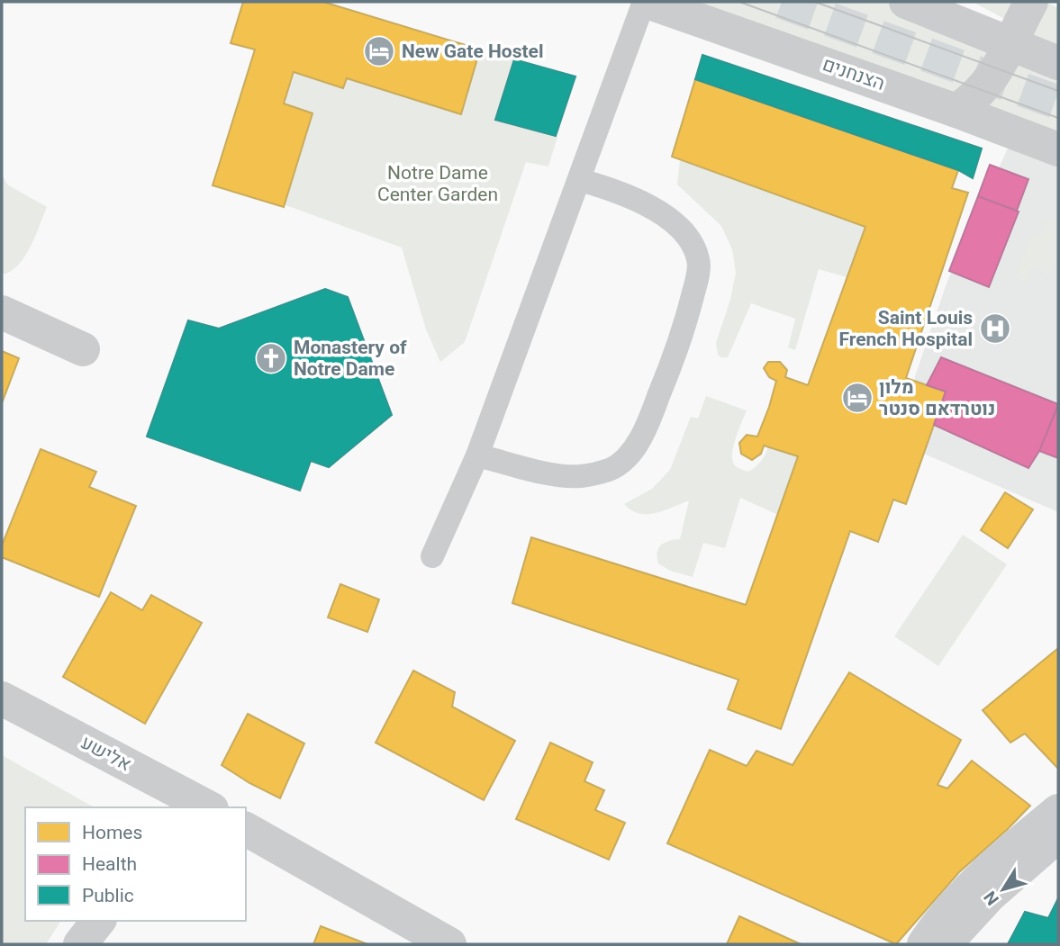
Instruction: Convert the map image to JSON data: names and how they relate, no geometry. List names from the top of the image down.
{
  "streets": {
    "street": ["הצנחנים", "אלישע"]
  },
  "parks": ["Notre Dame Center Garden"],
  "places": {
    "hotel": ["New Gate Hostel", "מלון נוטרדאם סנטר"],
    "hospital": ["Saint Louis French Hospital"],
    "church": ["Monastery of Notre Dame"]
  },
  "legend": ["Homes", "Health", "Public"],
  "north": "bottom left"
}
